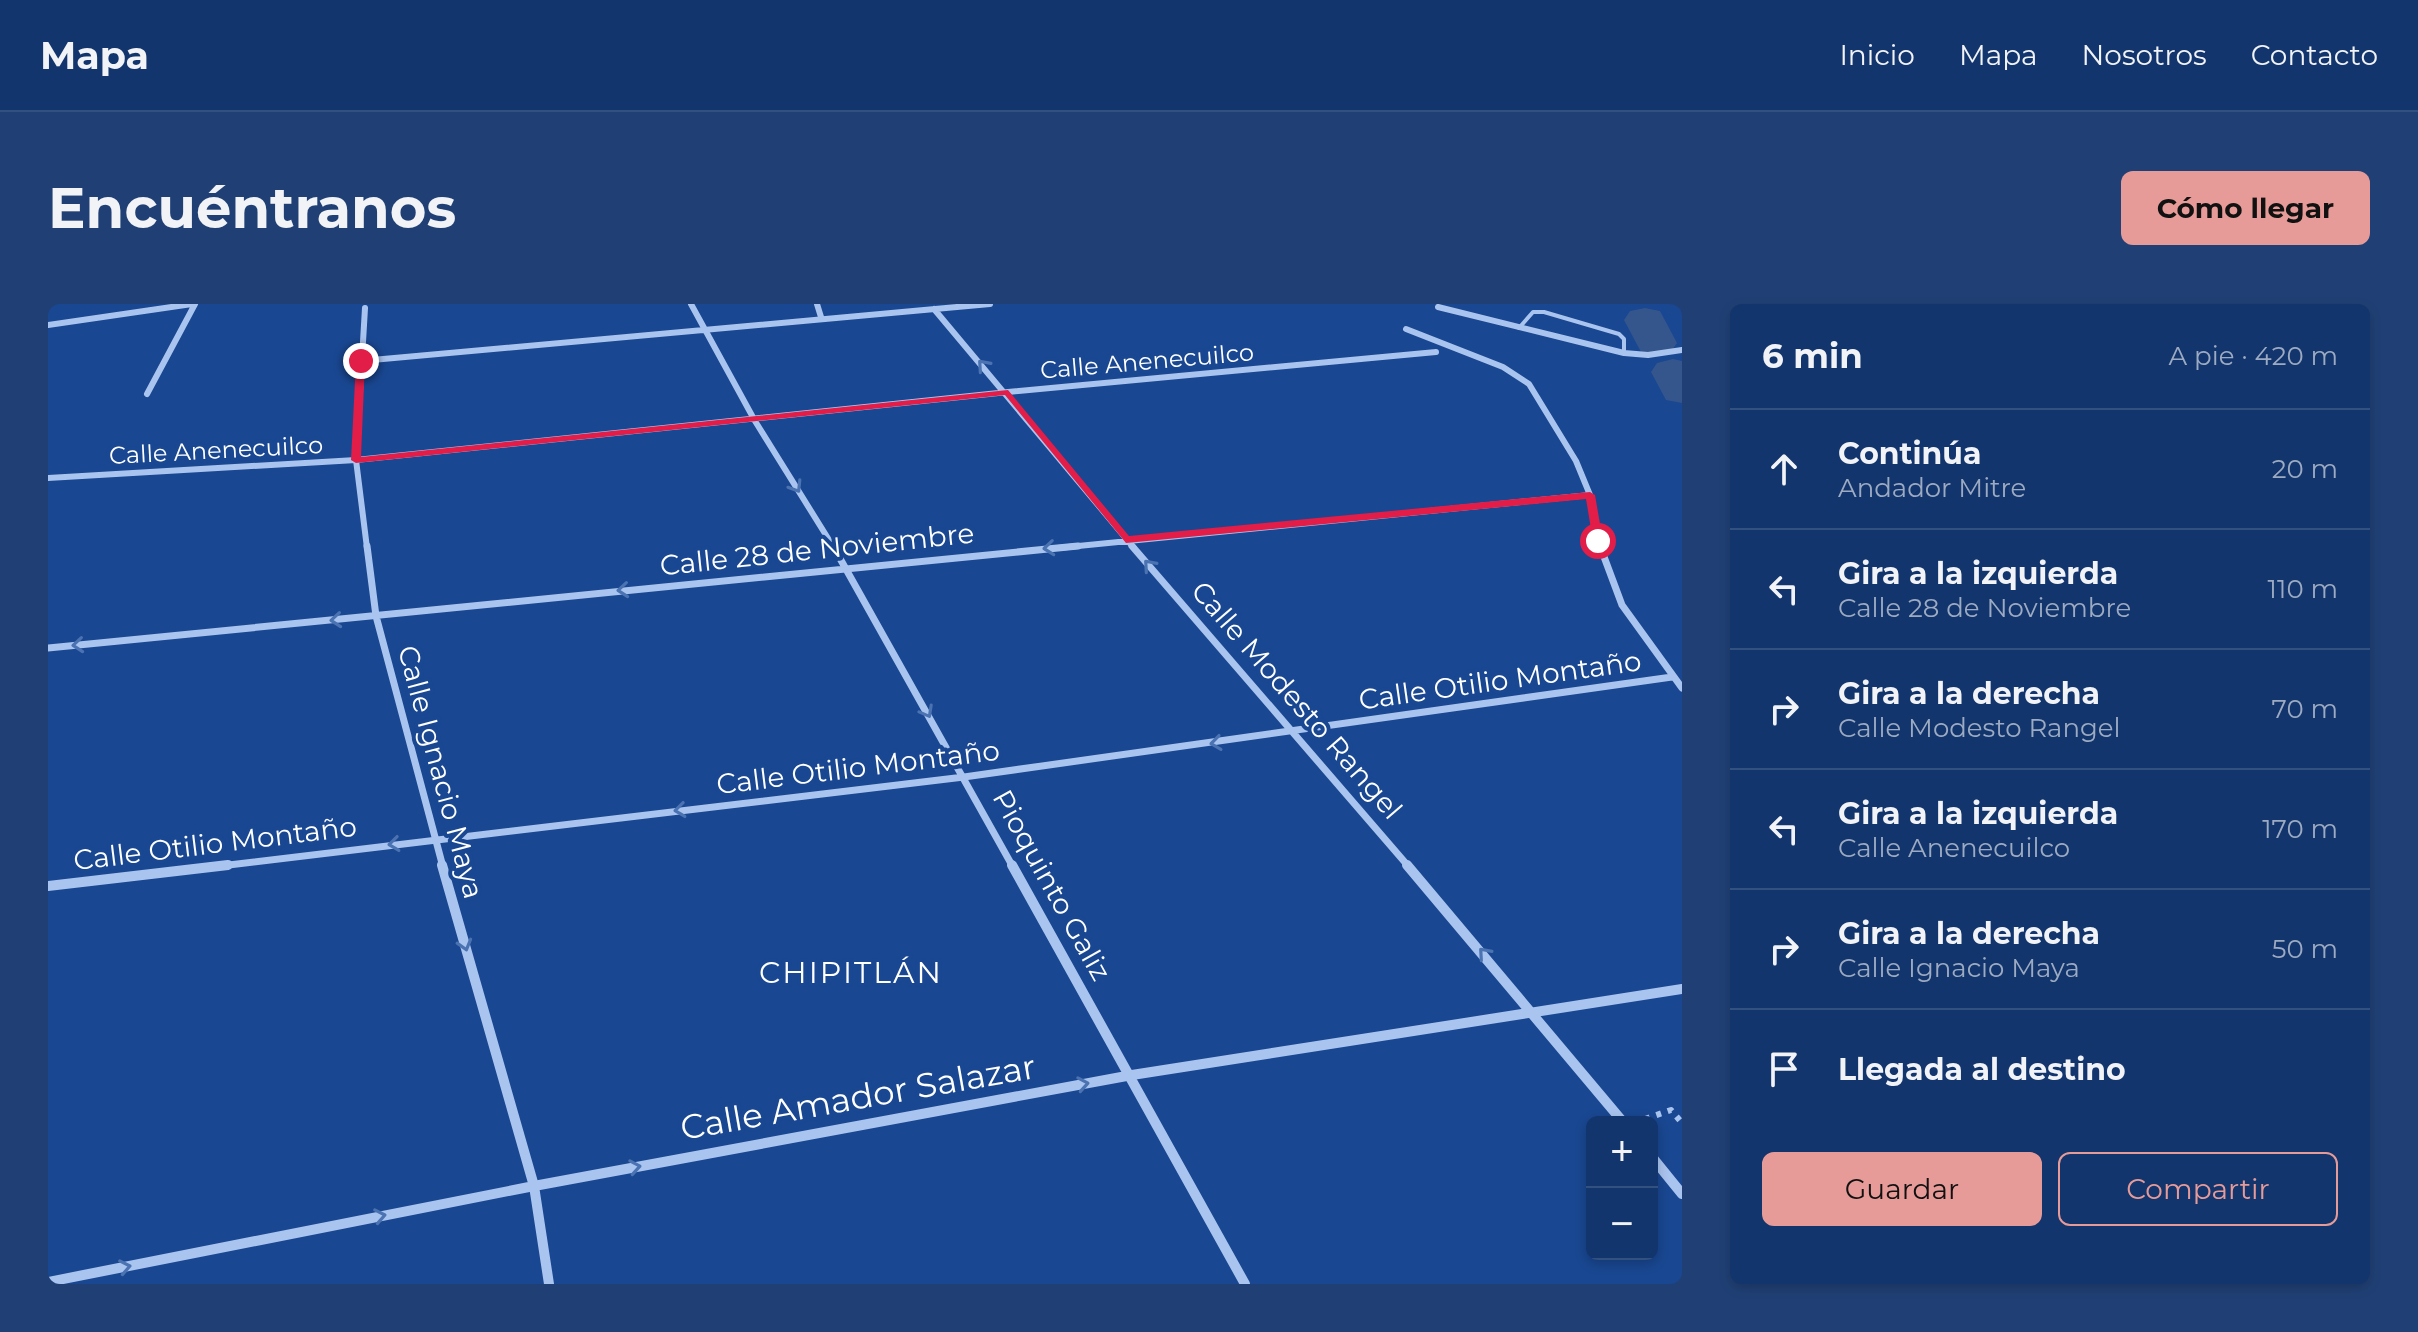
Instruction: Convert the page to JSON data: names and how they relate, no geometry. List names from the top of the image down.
{
  "streets": {
    "street": [
      "Calle Anenecuilco",
      "Calle 28 de Noviembre",
      "Calle Otilio Montaño",
      "Calle Modesto Rangel",
      "Calle Ignacio Maya",
      "Pioquinto Galiz",
      "Calle Amador Salazar"
    ]
  },
  "crossings": [
    ["Calle Anenecuilco", "Calle Modesto Rangel"],
    ["Calle Anenecuilco", "Calle Ignacio Maya"],
    ["Calle Anenecuilco", "Pioquinto Galiz"],
    ["Calle 28 de Noviembre", "Calle Modesto Rangel"],
    ["Calle 28 de Noviembre", "Calle Ignacio Maya"],
    ["Calle 28 de Noviembre", "Pioquinto Galiz"],
    ["Calle Otilio Montaño", "Calle Modesto Rangel"],
    ["Calle Otilio Montaño", "Calle Ignacio Maya"],
    ["Calle Otilio Montaño", "Pioquinto Galiz"],
    ["Calle Modesto Rangel", "Calle Amador Salazar"],
    ["Calle Ignacio Maya", "Calle Amador Salazar"],
    ["Pioquinto Galiz", "Calle Amador Salazar"]
  ],
  "one_way": [
    "Calle 28 de Noviembre",
    "Calle Otilio Montaño",
    "Calle Modesto Rangel",
    "Calle Ignacio Maya",
    "Pioquinto Galiz",
    "Calle Amador Salazar"
  ],
  "districts": ["CHIPITLÁN"],
  "page": {
    "header": "Mapa",
    "nav": [
      "Inicio",
      "Mapa",
      "Nosotros",
      "Contacto"
    ],
    "buttons": [
      "Cómo llegar",
      ["Guardar", "Compartir"]
    ],
    "title": "Encuéntranos",
    "heading": ["6 min", "A pie · 420 m"],
    "list": [
      ["Continúa", "Andador Mitre", "20 m"],
      ["Gira a la izquierda", "Calle 28 de Noviembre", "110 m"],
      ["Gira a la derecha", "Calle Modesto Rangel", "70 m"],
      ["Gira a la izquierda", "Calle Anenecuilco", "170 m"],
      ["Gira a la derecha", "Calle Ignacio Maya", "50 m"],
      "Llegada al destino"
    ],
    "map_buttons": ["+", "−"]
  }
}
